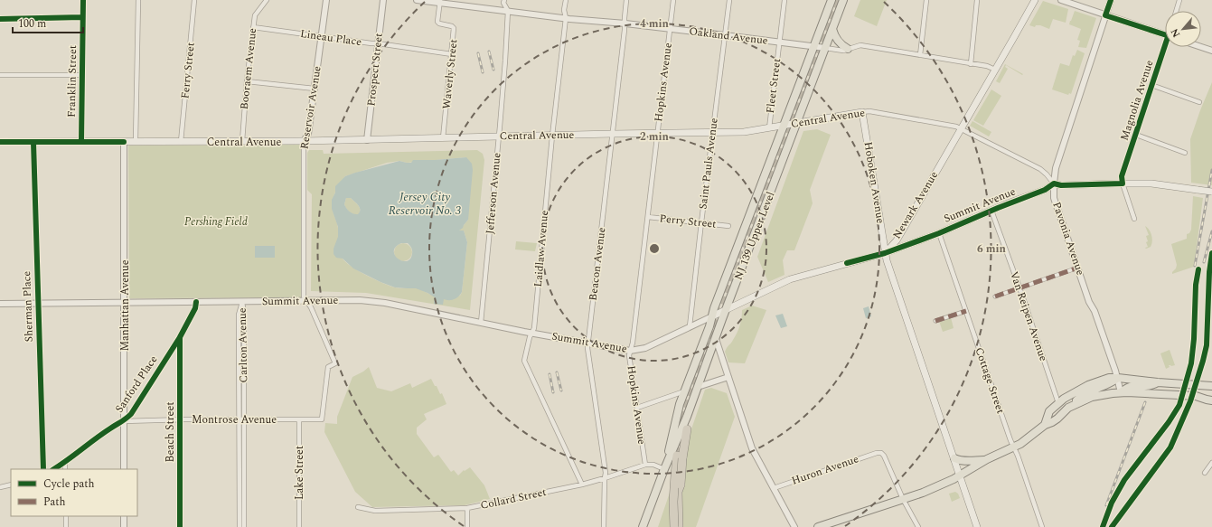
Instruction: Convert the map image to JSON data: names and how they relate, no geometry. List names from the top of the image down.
{
  "streets": {
    "main road": [
      "Central Avenue",
      "Hoboken Avenue",
      "Newark Avenue",
      "Summit Avenue",
      "NJ 139 Upper Level"
    ],
    "street": [
      "Oakland Avenue",
      "Lineau Place",
      "Booraem Avenue",
      "Prospect Street",
      "Ferry Street",
      "Waverly Street",
      "Franklin Street",
      "Hopkins Avenue",
      "Fleet Street",
      "Magnolia Avenue",
      "Reservoir Avenue",
      "Saint Pauls Avenue",
      "Jefferson Avenue",
      "Perry Street",
      "Pavonia Avenue",
      "Laidlaw Avenue",
      "Beacon Avenue",
      "Manhattan Avenue",
      "Sherman Place",
      "Van Reipen Avenue",
      "Carlton Avenue",
      "Cottage Street",
      "Sanford Place",
      "Montrose Avenue",
      "Beach Street",
      "Huron Avenue",
      "Lake Street",
      "Collard Street"
    ]
  },
  "crossings": [
    ["Oakland Avenue", "Waverly Street"],
    ["Oakland Avenue", "Hopkins Avenue"],
    ["Oakland Avenue", "Fleet Street"],
    ["Oakland Avenue", "Saint Pauls Avenue"],
    ["Oakland Avenue", "Jefferson Avenue"],
    ["Oakland Avenue", "Newark Avenue"],
    ["Oakland Avenue", "NJ 139 Upper Level"],
    ["Oakland Avenue", "Laidlaw Avenue"],
    ["Oakland Avenue", "Beacon Avenue"],
    ["Lineau Place", "Booraem Avenue"],
    ["Lineau Place", "Prospect Street"],
    ["Lineau Place", "Waverly Street"],
    ["Lineau Place", "Reservoir Avenue"],
    ["Booraem Avenue", "Central Avenue"],
    ["Prospect Street", "Central Avenue"],
    ["Ferry Street", "Central Avenue"],
    ["Waverly Street", "Central Avenue"],
    ["Franklin Street", "Central Avenue"],
    ["Hopkins Avenue", "Central Avenue"],
    ["Hopkins Avenue", "Summit Avenue"],
    ["Hopkins Avenue", "Perry Street"],
    ["Hopkins Avenue", "Collard Street"],
    ["Fleet Street", "Central Avenue"],
    ["Reservoir Avenue", "Central Avenue"],
    ["Reservoir Avenue", "Summit Avenue"],
    ["Reservoir Avenue", "Montrose Avenue"],
    ["Central Avenue", "Saint Pauls Avenue"],
    ["Central Avenue", "Hoboken Avenue"],
    ["Central Avenue", "Jefferson Avenue"],
    ["Central Avenue", "Newark Avenue"],
    ["Central Avenue", "Summit Avenue"],
    ["Central Avenue", "NJ 139 Upper Level"],
    ["Central Avenue", "Pavonia Avenue"],
    ["Central Avenue", "Laidlaw Avenue"],
    ["Central Avenue", "Beacon Avenue"],
    ["Central Avenue", "Manhattan Avenue"],
    ["Central Avenue", "Sherman Place"],
    ["Saint Pauls Avenue", "Summit Avenue"],
    ["Saint Pauls Avenue", "Perry Street"],
    ["Hoboken Avenue", "Newark Avenue"],
    ["Hoboken Avenue", "Summit Avenue"],
    ["Jefferson Avenue", "Summit Avenue"],
    ["Newark Avenue", "Summit Avenue"],
    ["Summit Avenue", "NJ 139 Upper Level"],
    ["Summit Avenue", "Pavonia Avenue"],
    ["Summit Avenue", "Laidlaw Avenue"],
    ["Summit Avenue", "Beacon Avenue"],
    ["Summit Avenue", "Manhattan Avenue"],
    ["Summit Avenue", "Sherman Place"],
    ["Summit Avenue", "Van Reipen Avenue"],
    ["Summit Avenue", "Carlton Avenue"],
    ["Summit Avenue", "Cottage Street"],
    ["Summit Avenue", "Sanford Place"],
    ["Laidlaw Avenue", "Collard Street"],
    ["Beacon Avenue", "Collard Street"],
    ["Manhattan Avenue", "Sanford Place"],
    ["Manhattan Avenue", "Montrose Avenue"],
    ["Carlton Avenue", "Montrose Avenue"],
    ["Sanford Place", "Montrose Avenue"],
    ["Sanford Place", "Beach Street"],
    ["Montrose Avenue", "Beach Street"],
    ["Montrose Avenue", "Lake Street"]
  ],
  "water": ["Jersey City Reservoir No. 3"],
  "parks": ["Pershing Field"],
  "legend": ["Cycle path", "Path"],
  "scale_bar": "100 m",
  "north": "bottom left",
  "rings": ["4 min", "2 min", "6 min"]
}
